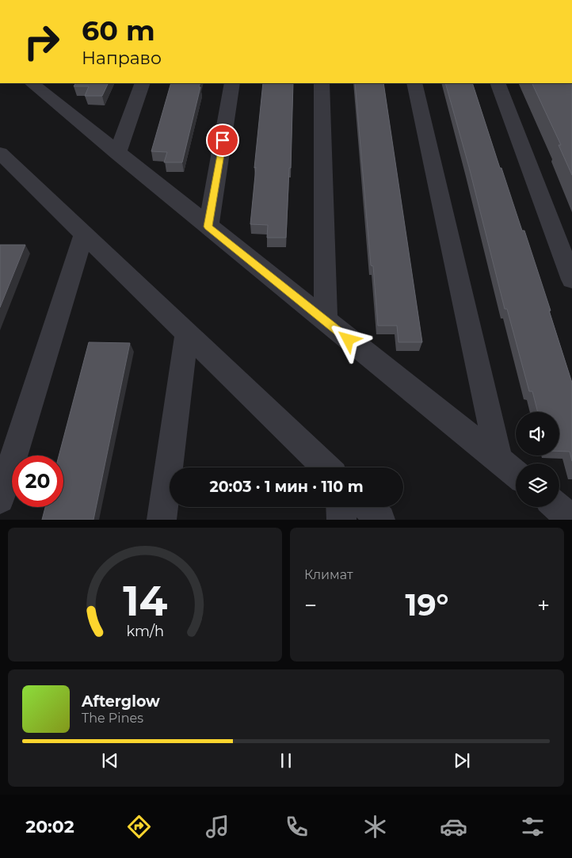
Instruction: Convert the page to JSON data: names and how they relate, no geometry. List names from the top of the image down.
{
  "page": {
    "turn": ["60 m", "Направо"],
    "limit": "20",
    "trip": "20:03 · 1 мин · 110 m",
    "tile": "Климат",
    "heat": ["−", "19°", "+"],
    "song": ["Afterglow", "The Pines"],
    "tabs": "20:02",
    "gauge": ["14", "km/h"]
  }
}
